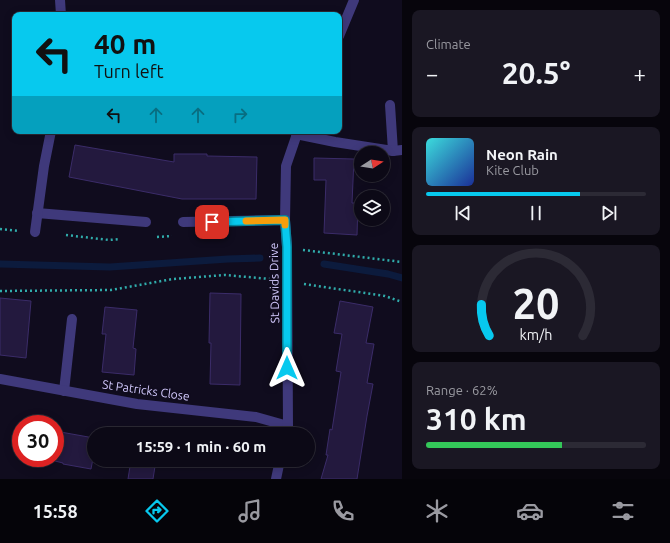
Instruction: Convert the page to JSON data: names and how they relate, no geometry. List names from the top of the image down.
{
  "streets": {
    "street": ["St Davids Drive", "St Patricks Close"]
  },
  "north": "right",
  "page": {
    "tile": [
      "Climate",
      ["Range · 62%", "310 km"]
    ],
    "turn": ["40 m", "Turn left"],
    "heat": ["−", "20.5°", "+"],
    "song": ["Neon Rain", "Kite Club"],
    "limit": "30",
    "trip": "15:59 · 1 min · 60 m",
    "tabs": "15:58",
    "gauge": ["20", "km/h"]
  }
}
